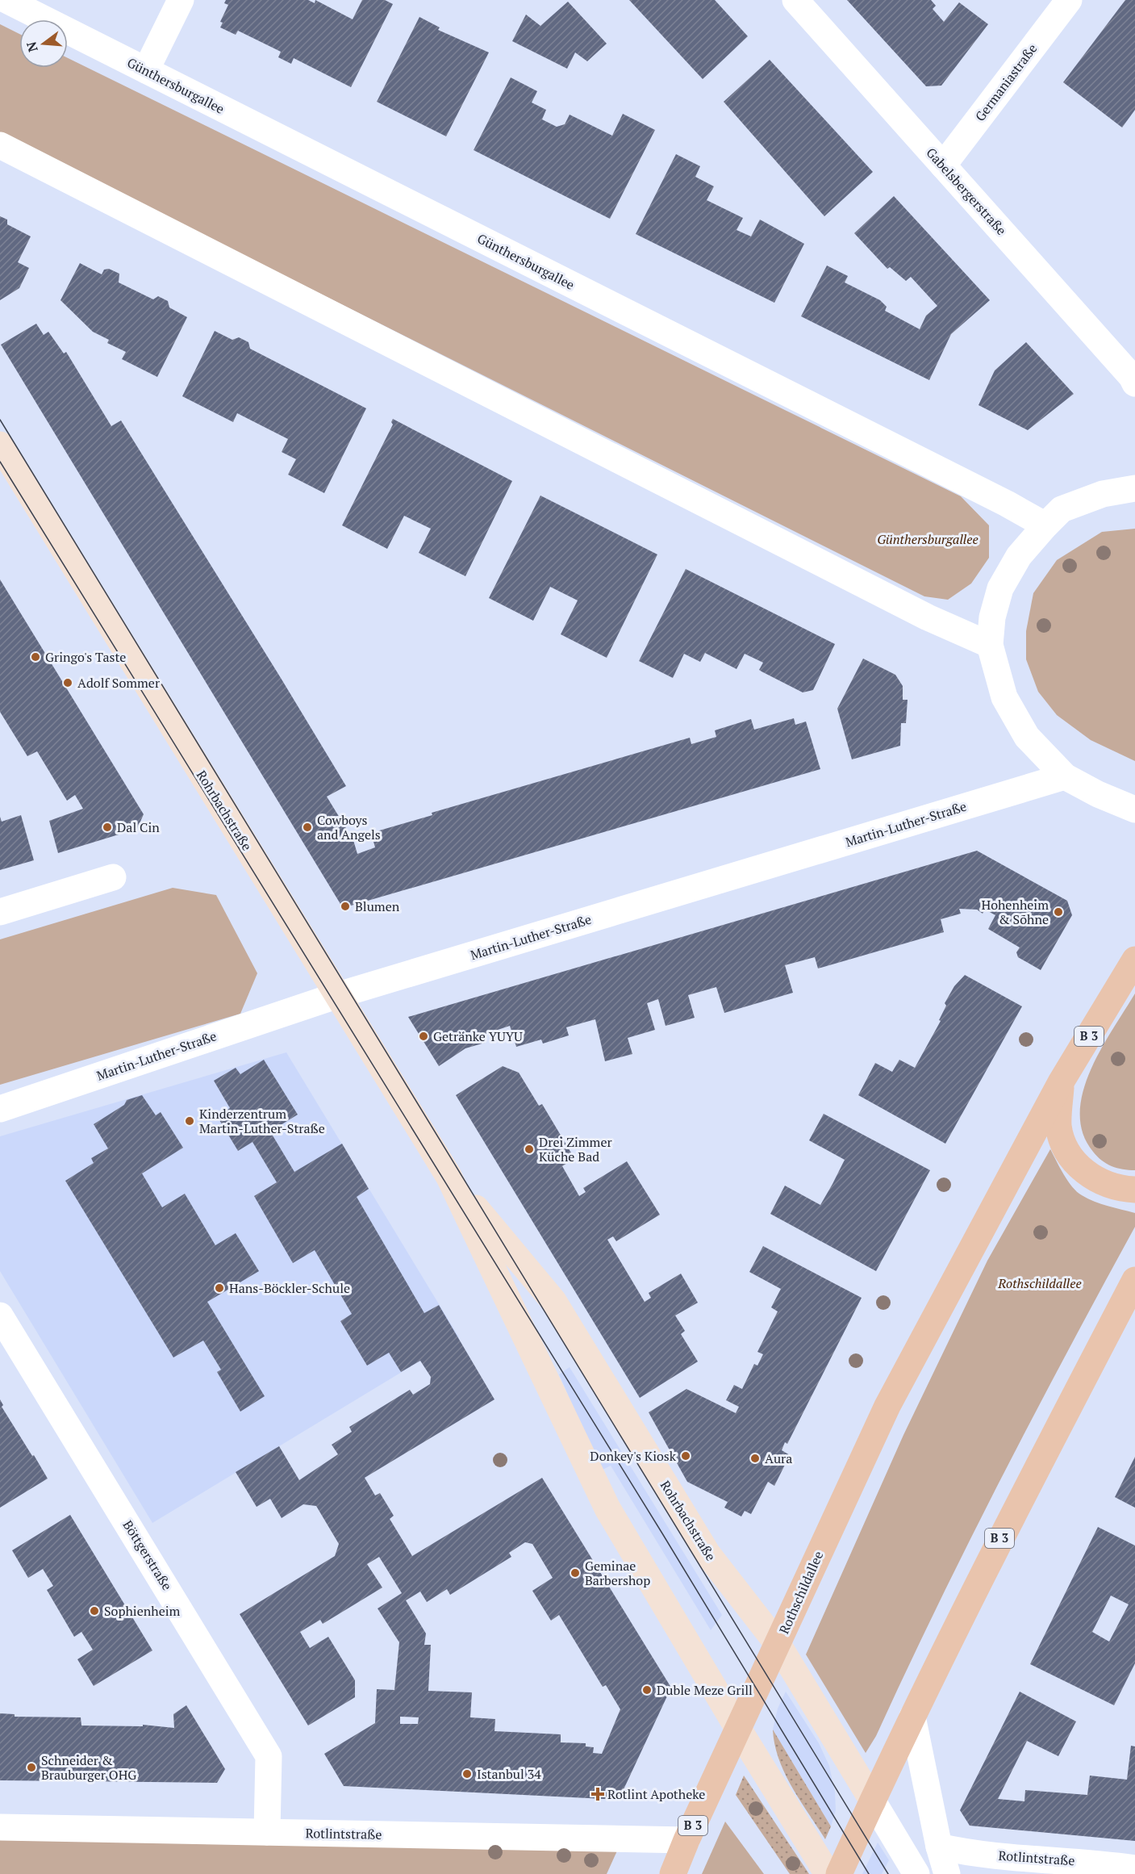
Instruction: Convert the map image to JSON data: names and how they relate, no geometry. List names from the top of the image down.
{
  "streets": {
    "main road": ["B 3", "Rothschildallee"],
    "street": [
      "Germaniastraße",
      "Günthersburgallee",
      "Gabelsbergerstraße",
      "Rohrbachstraße",
      "Martin-Luther-Straße",
      "Böttgerstraße",
      "Rotlintstraße"
    ]
  },
  "crossings": [
    ["Germaniastraße", "Gabelsbergerstraße"],
    ["Rohrbachstraße", "Martin-Luther-Straße"],
    ["Rohrbachstraße", "B 3"],
    ["Rohrbachstraße", "Rothschildallee"],
    ["Böttgerstraße", "Rotlintstraße"],
    ["Rothschildallee", "Rotlintstraße"]
  ],
  "parks": ["Günthersburgallee", "Rothschildallee"],
  "places": {
    "other": [
      "Gringo's Taste",
      "Adolf Sommer",
      "Dal Cin",
      "Cowboys and Angels",
      "Blumen",
      "Hohenheim & Sõhne",
      "Getränke YUYU",
      "Kinderzentrum Martin-Luther-Straße",
      "Drei Zimmer Küche Bad",
      "Hans-Böckler-Schule",
      "Donkey's Kiosk",
      "Aura",
      "Geminae Barbershop",
      "Sophienheim",
      "Duble Meze Grill",
      "Schneider & Brauburger OHG",
      "Istanbul 34"
    ],
    "health": ["Rotlint Apotheke"]
  },
  "north": "left"
}
